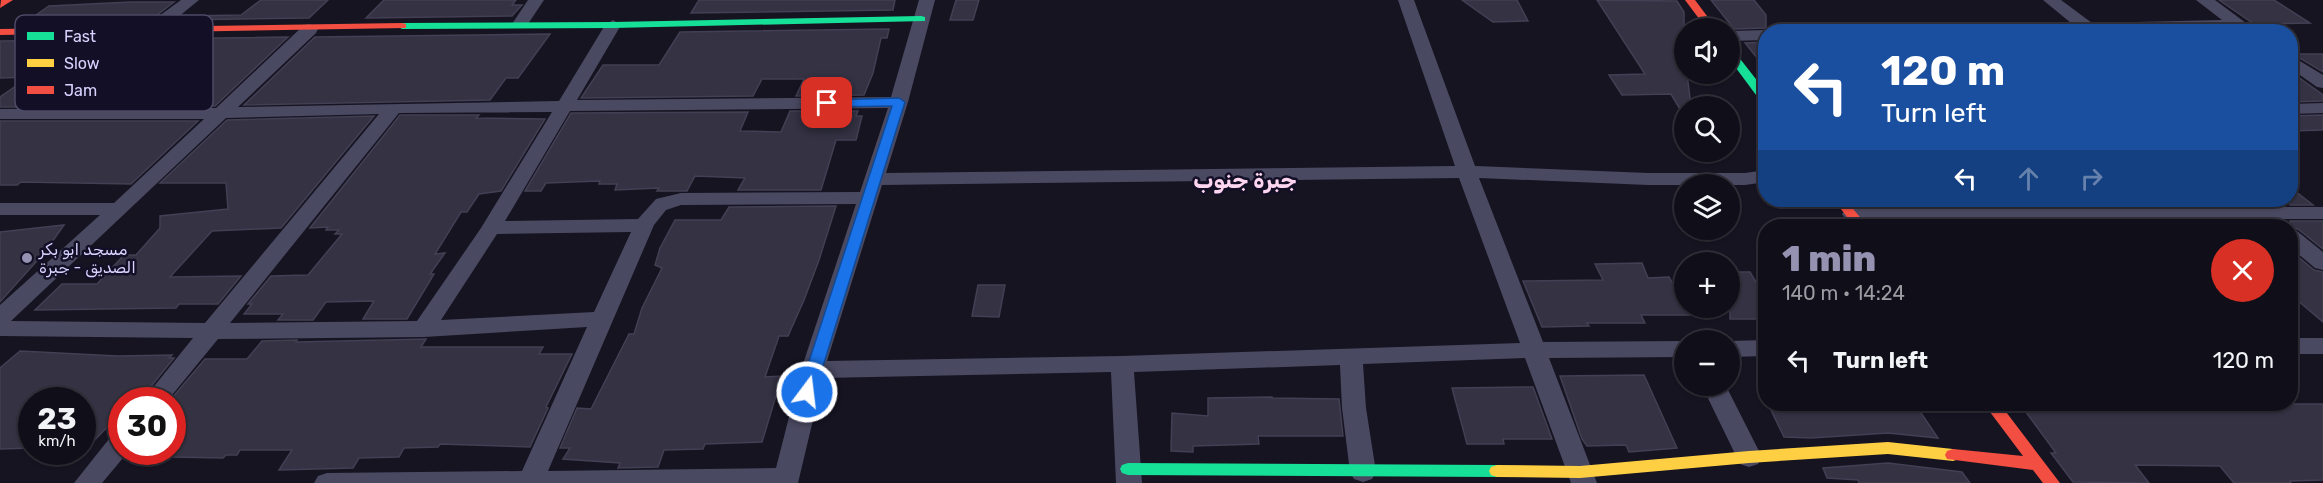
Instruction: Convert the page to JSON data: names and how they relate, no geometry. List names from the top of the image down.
{
  "districts": ["جبرة جنوب"],
  "places": ["مسجد ابو بكر الصديق - جبرة"],
  "legend": ["Fast", "Slow", "Jam"],
  "page": {
    "map_buttons": ["+", "−"],
    "turn": ["120 m", "Turn left"],
    "heading": ["1 min", "140 m · 14:24"],
    "list": [
      {
        "name": "Turn left",
        "value": "120 m"
      }
    ],
    "speed": "23 km/h",
    "limit": "30"
  }
}
